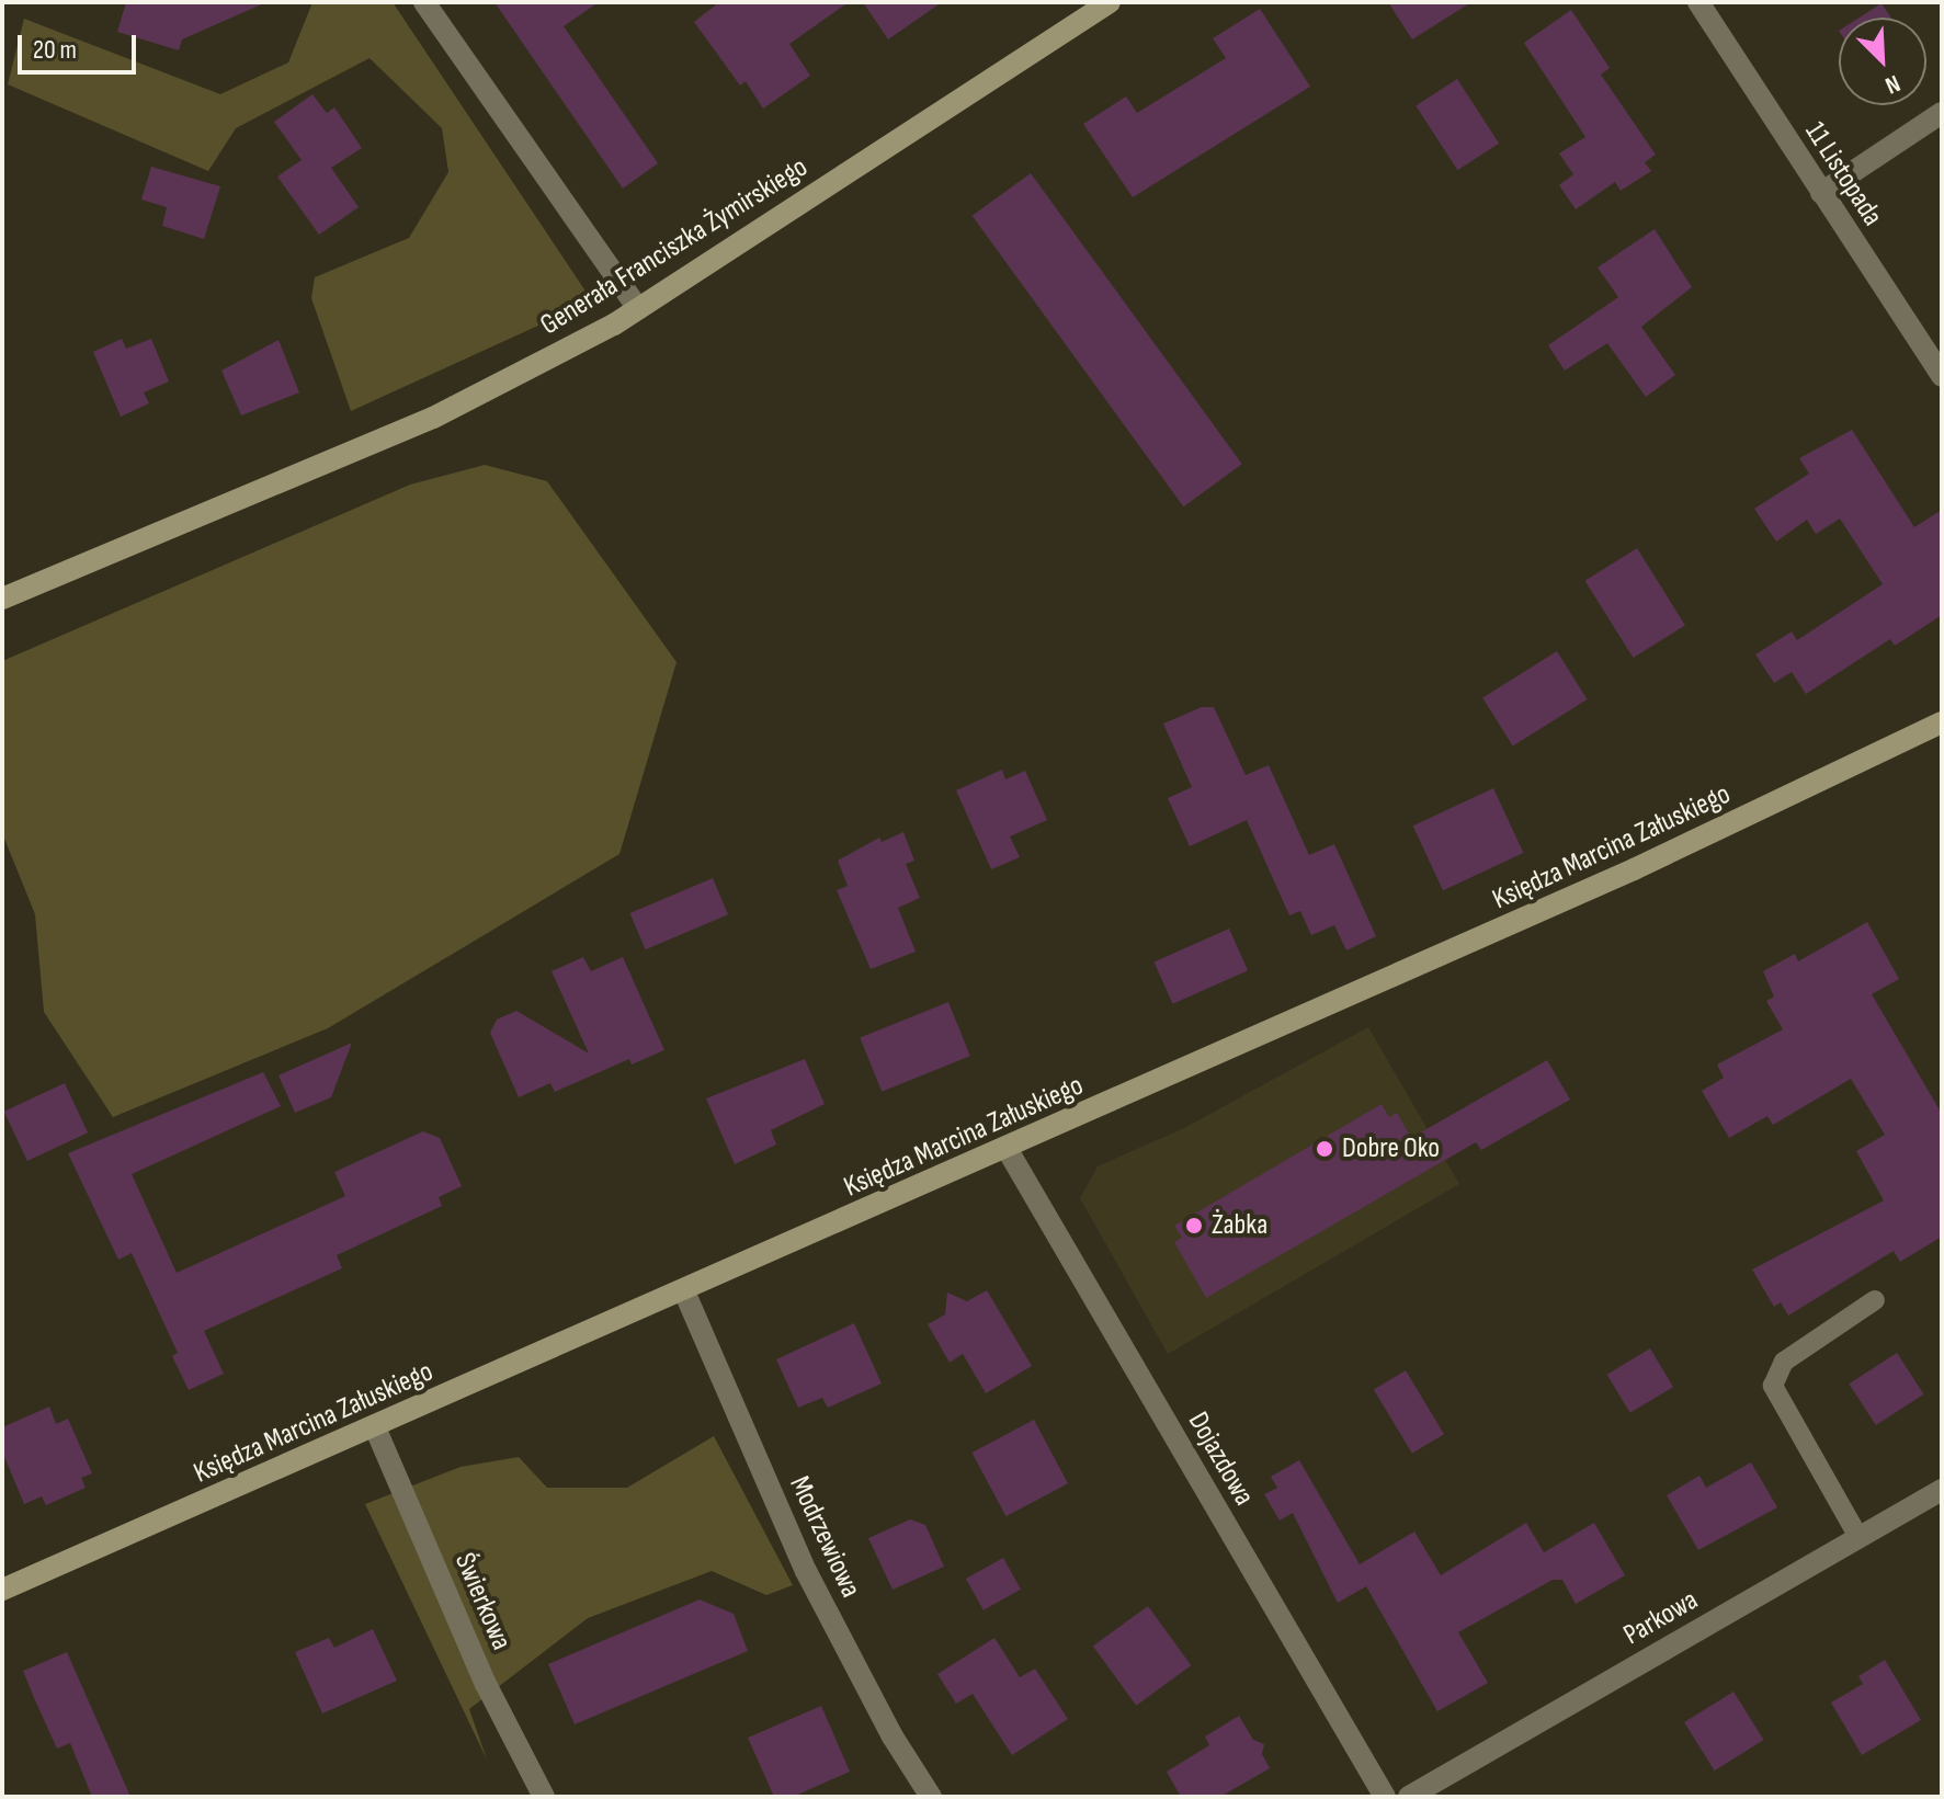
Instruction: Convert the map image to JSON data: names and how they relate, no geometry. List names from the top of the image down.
{
  "streets": {
    "street": [
      "11 Listopada",
      "Generała Franciszka Żymirskiego",
      "Księdza Marcina Załuskiego",
      "Dojazdowa",
      "Modrzewiowa",
      "Świerkowa",
      "Parkowa"
    ]
  },
  "crossings": [
    ["Księdza Marcina Załuskiego", "Dojazdowa"],
    ["Księdza Marcina Załuskiego", "Modrzewiowa"],
    ["Księdza Marcina Załuskiego", "Świerkowa"]
  ],
  "places": ["Dobre Oko", "Żabka"],
  "scale_bar": "20 m",
  "north": "bottom right"
}
